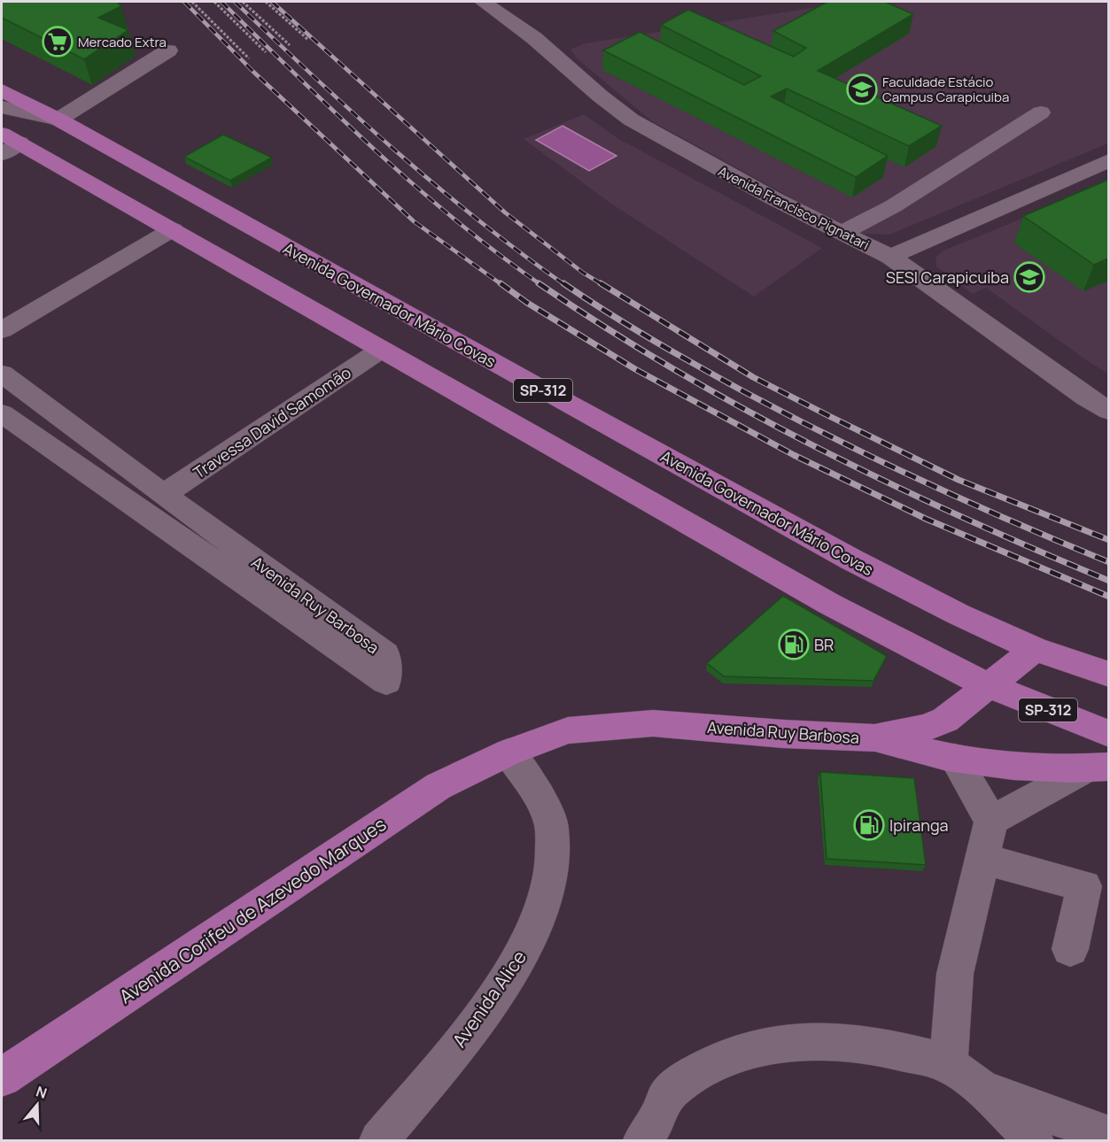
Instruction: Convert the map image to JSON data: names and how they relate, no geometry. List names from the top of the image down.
{
  "streets": {
    "main road": [
      "Avenida Governador Mário Covas",
      "SP-312",
      "Avenida Ruy Barbosa",
      "Avenida Corifeu de Azevedo Marques"
    ],
    "street": ["Avenida Francisco Pignatari", "Travessa David Samomão", "Avenida Alice"]
  },
  "crossings": [
    ["Avenida Governador Mário Covas", "SP-312"],
    ["Avenida Governador Mário Covas", "Avenida Ruy Barbosa"],
    ["SP-312", "Travessa David Samomão"],
    ["SP-312", "Avenida Ruy Barbosa"],
    ["Travessa David Samomão", "Avenida Ruy Barbosa"],
    ["Avenida Ruy Barbosa", "Avenida Corifeu de Azevedo Marques"],
    ["Avenida Ruy Barbosa", "Avenida Alice"],
    ["Avenida Corifeu de Azevedo Marques", "Avenida Alice"]
  ],
  "places": {
    "supermarket": ["Mercado Extra"],
    "school or university": ["Faculdade Estácio Campus Carapicuiba", "SESI Carapicuiba"],
    "fuel station": ["BR", "Ipiranga"]
  },
  "north": "top"
}
